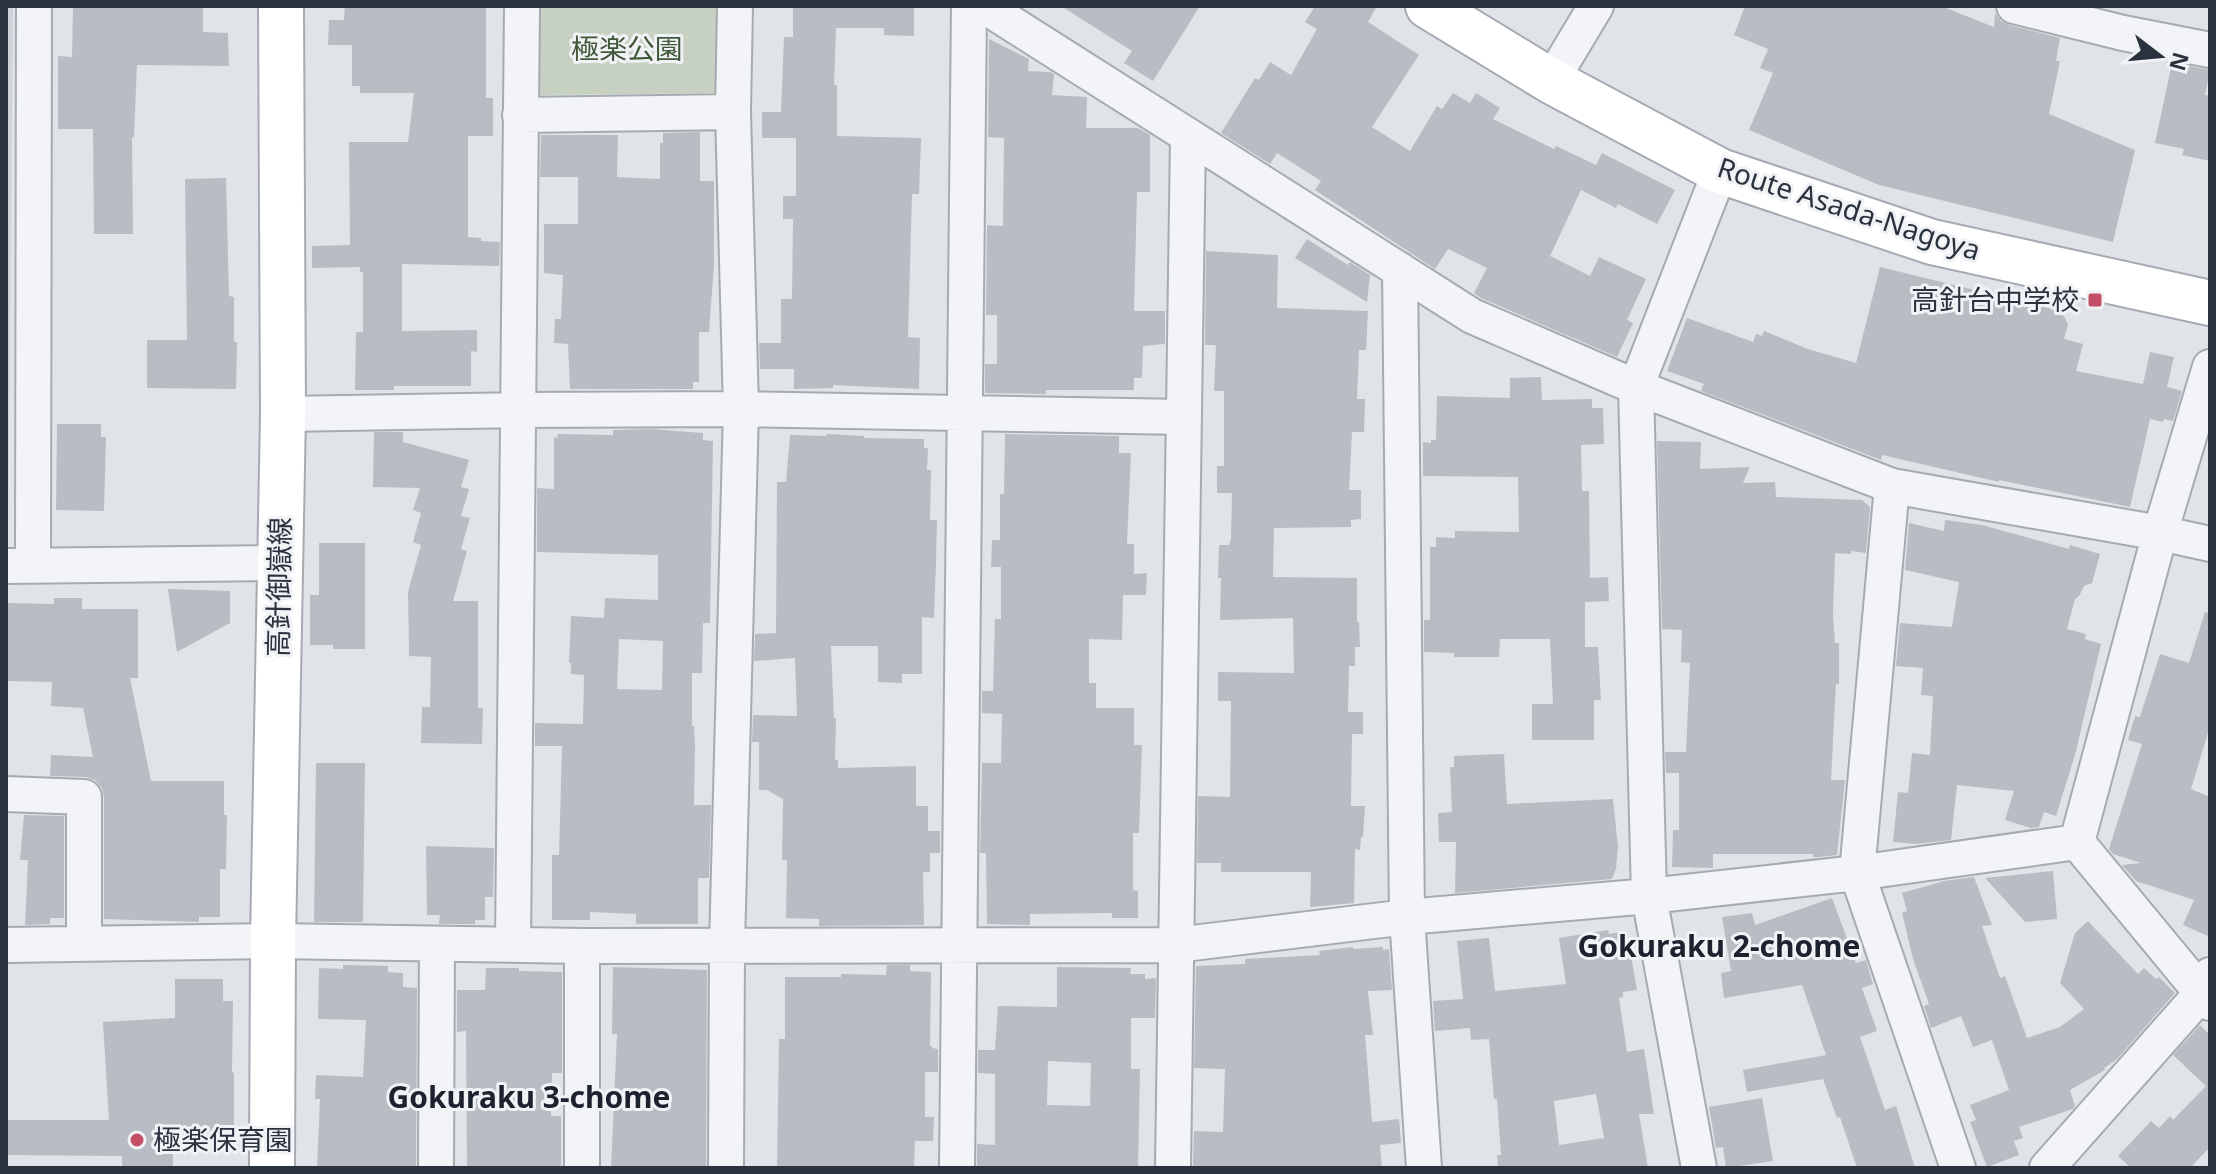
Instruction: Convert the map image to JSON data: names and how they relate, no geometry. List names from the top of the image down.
{
  "streets": {
    "street": ["Route Asada-Nagoya", "高針御嶽線"]
  },
  "districts": ["Gokuraku 2-chome", "Gokuraku 3-chome"],
  "parks": ["極楽公園"],
  "places": {
    "transit": ["高針台中学校"],
    "other": ["極楽保育園"]
  },
  "north": "right"
}
